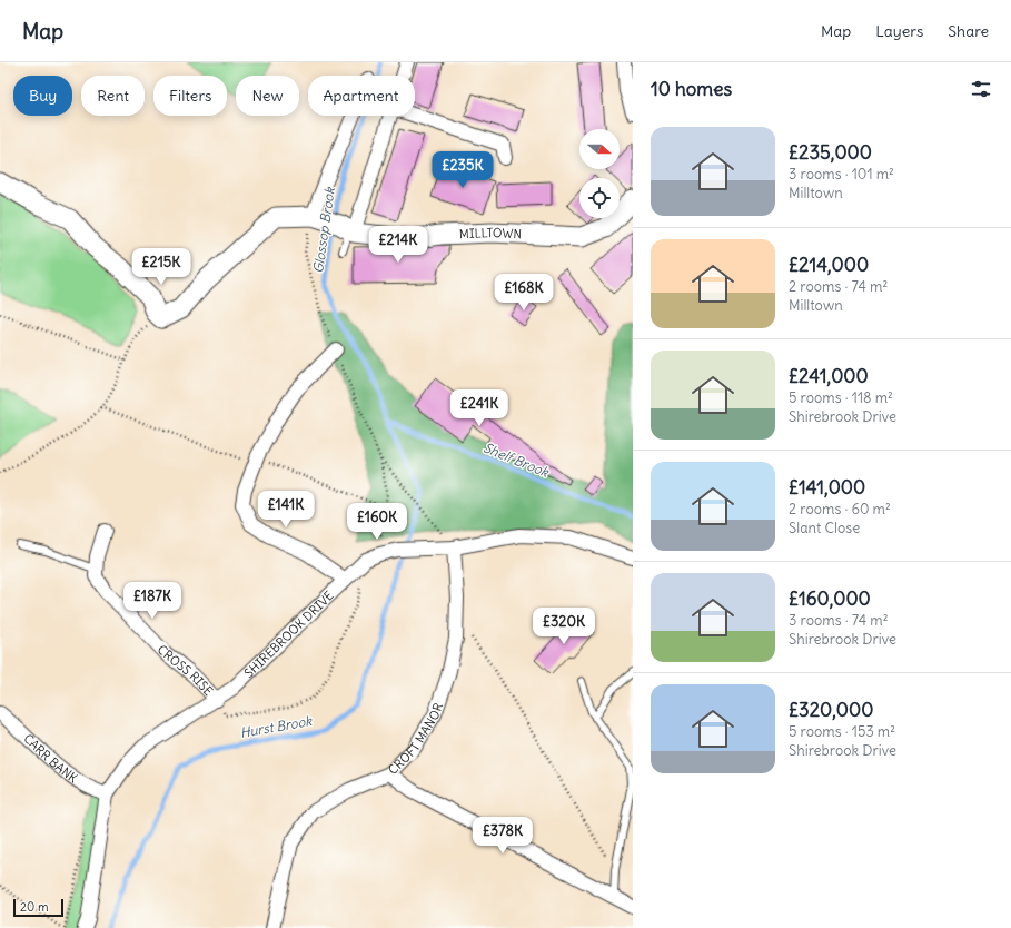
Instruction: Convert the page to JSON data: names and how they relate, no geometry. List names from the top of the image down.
{
  "streets": {
    "street": [
      "MILLTOWN",
      "SHIREBROOK DRIVE",
      "CROSS RISE",
      "CROFT MANOR",
      "CARR BANK"
    ]
  },
  "crossings": [
    ["SHIREBROOK DRIVE", "CROSS RISE"],
    ["SHIREBROOK DRIVE", "CROFT MANOR"],
    ["SHIREBROOK DRIVE", "CARR BANK"]
  ],
  "water": ["Glossop Brook", "Shelf Brook", "Hurst Brook"],
  "scale_bar": "20 m",
  "north": "right",
  "page": {
    "header": "Map",
    "nav": ["Map", "Layers", "Share"],
    "heading": "10 homes",
    "chip": [
      "Buy",
      "Rent",
      "Filters",
      "New",
      "Apartment"
    ],
    "list": [
      {
        "name": "£235,000",
        "note": "3 rooms · 101 m² · Milltown"
      },
      {
        "name": "£214,000",
        "note": "2 rooms · 74 m² · Milltown"
      },
      {
        "name": "£241,000",
        "note": "5 rooms · 118 m² · Shirebrook Drive"
      },
      {
        "name": "£141,000",
        "note": "2 rooms · 60 m² · Slant Close"
      },
      {
        "name": "£160,000",
        "note": "3 rooms · 74 m² · Shirebrook Drive"
      },
      {
        "name": "£320,000",
        "note": "5 rooms · 153 m² · Shirebrook Drive"
      }
    ],
    "price": [
      "£235K",
      "£214K",
      "£215K",
      "£168K",
      "£241K",
      "£141K",
      "£160K",
      "£187K",
      "£320K",
      "£378K"
    ],
    "scale": "20 m"
  }
}
